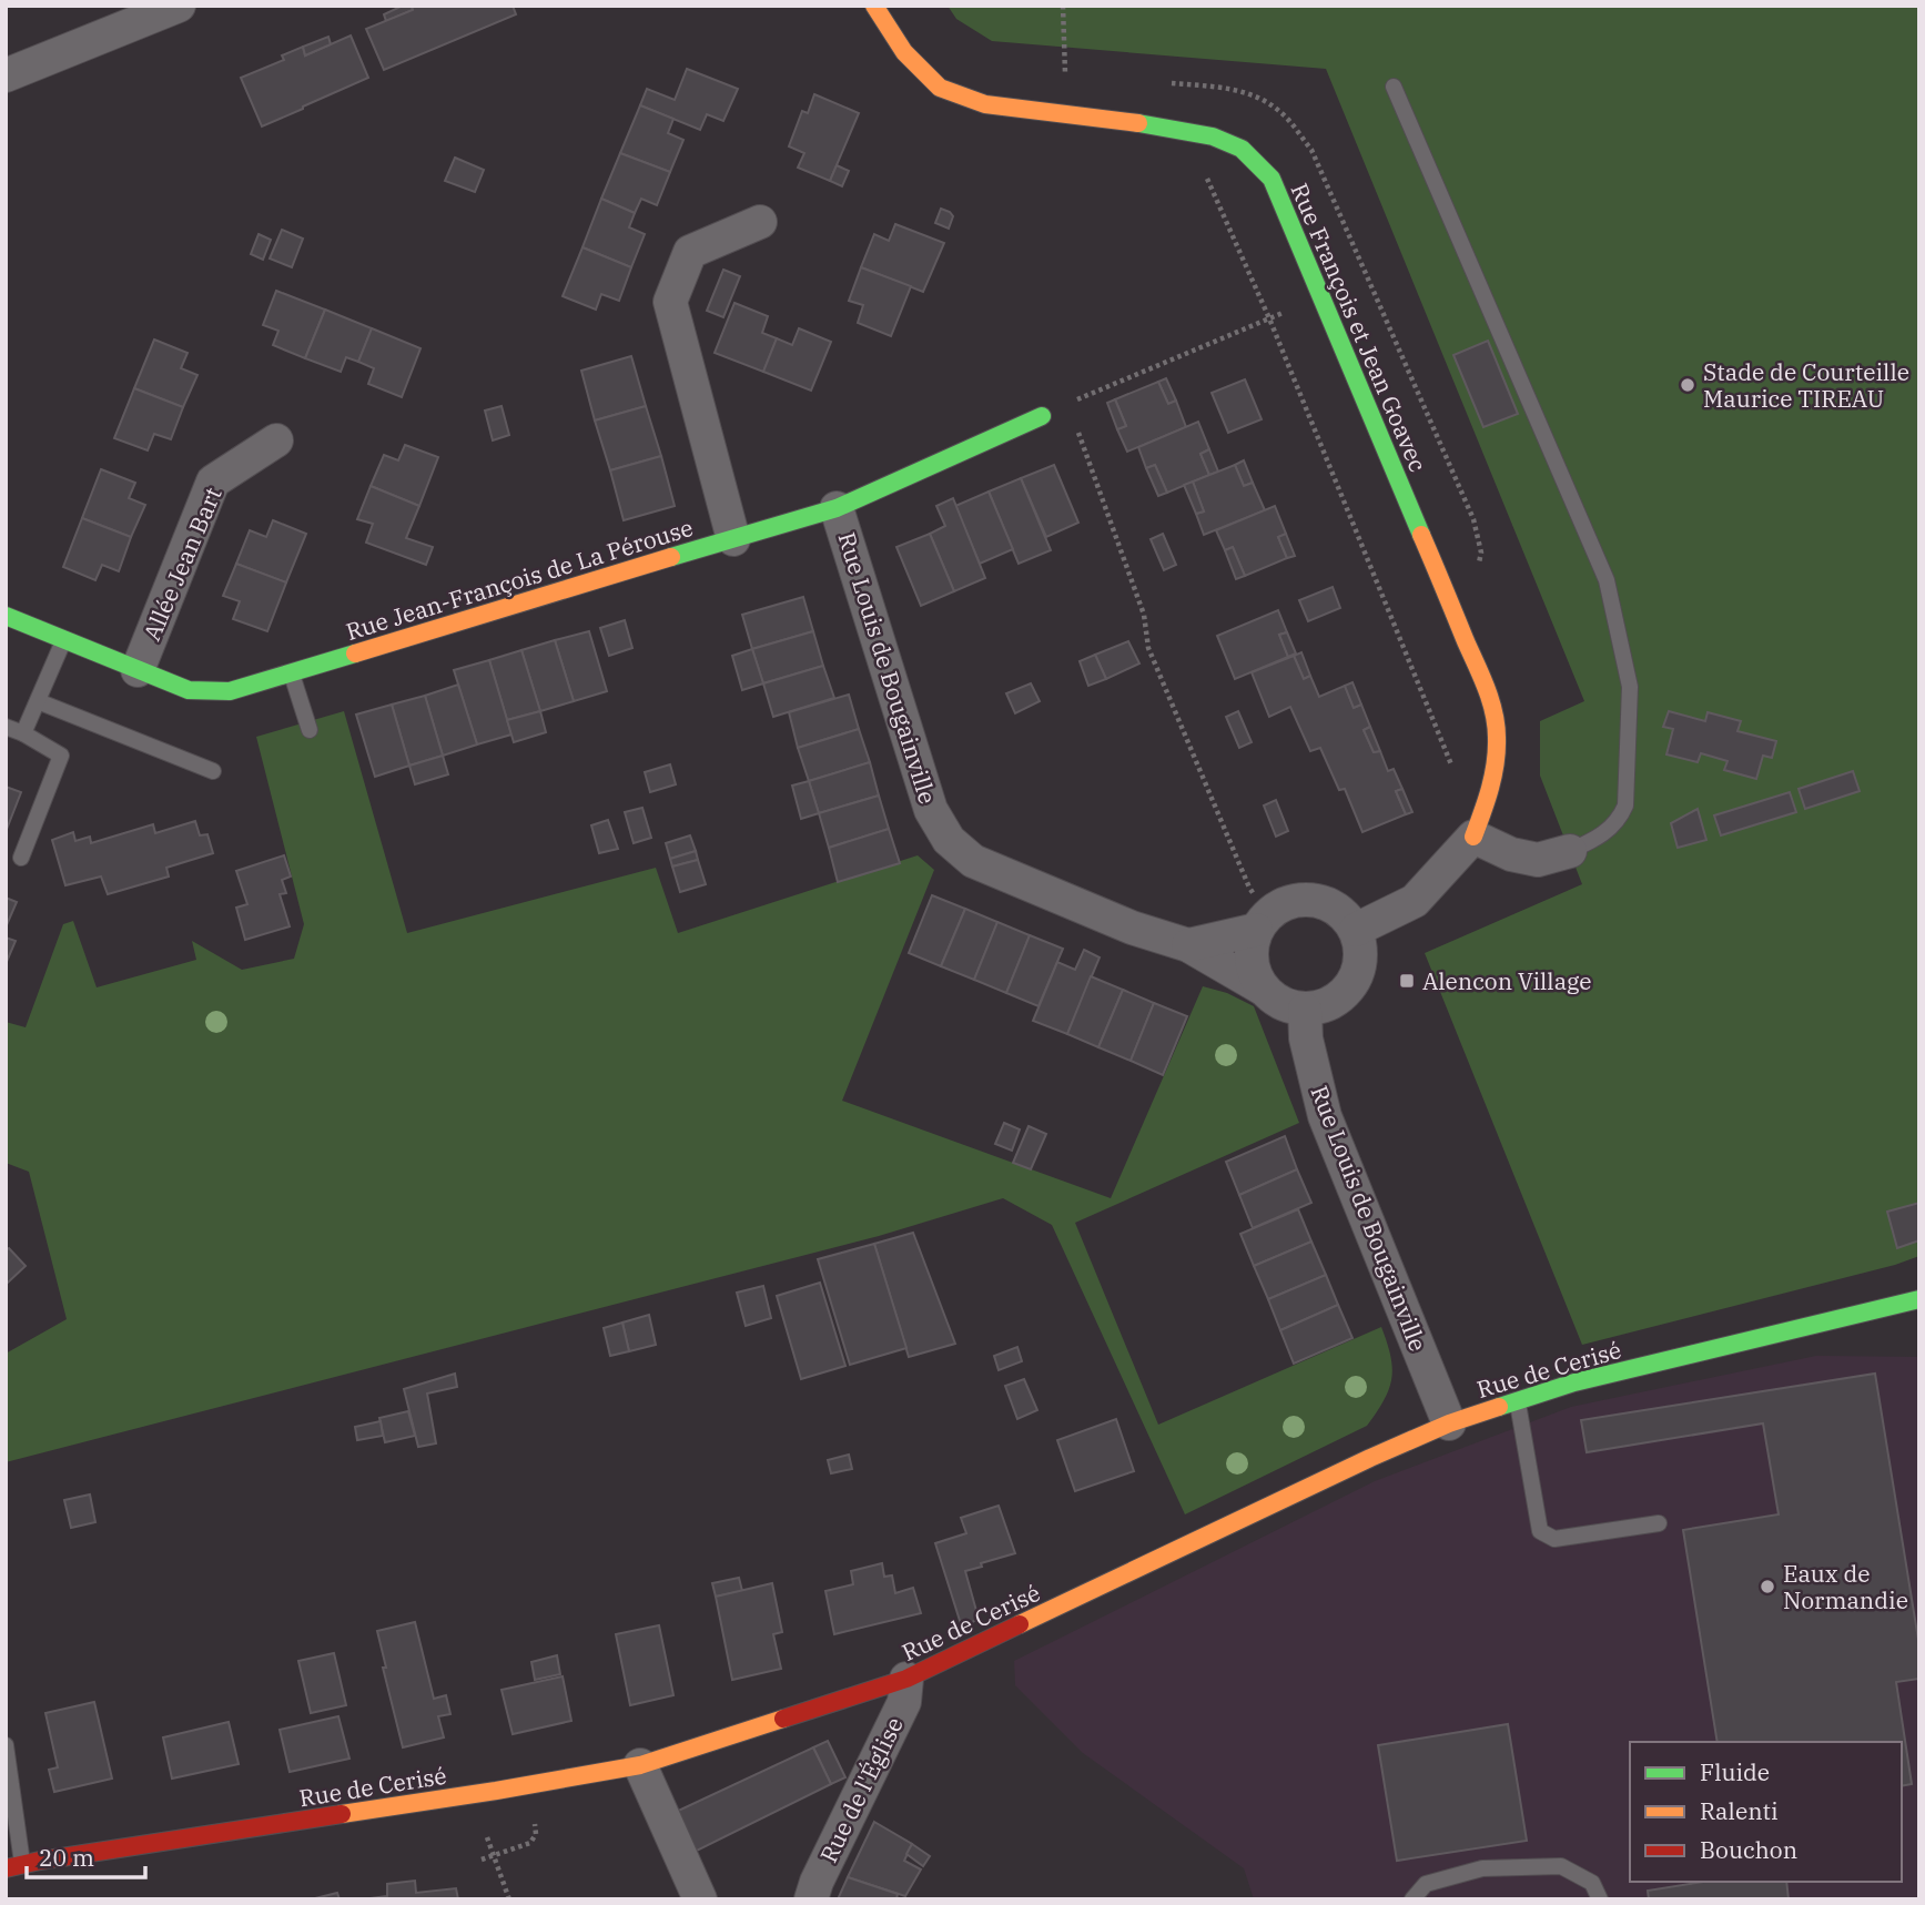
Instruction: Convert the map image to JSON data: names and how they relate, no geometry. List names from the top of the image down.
{
  "streets": {
    "street": [
      "Rue François et Jean Goavec",
      "Allée Jean Bart",
      "Rue Jean-François de La Pérouse",
      "Rue Louis de Bougainville",
      "Rue de Cerisé",
      "Rue de l'Église"
    ]
  },
  "crossings": [
    ["Allée Jean Bart", "Rue Jean-François de La Pérouse"],
    ["Rue Jean-François de La Pérouse", "Rue Louis de Bougainville"],
    ["Rue Louis de Bougainville", "Rue de Cerisé"],
    ["Rue de Cerisé", "Rue de l'Église"]
  ],
  "places": {
    "other": ["Stade de Courteille Maurice TIREAU", "Eaux de Normandie"],
    "transit": ["Alencon Village"]
  },
  "legend": ["Fluide", "Ralenti", "Bouchon"],
  "scale_bar": "20 m"
}
